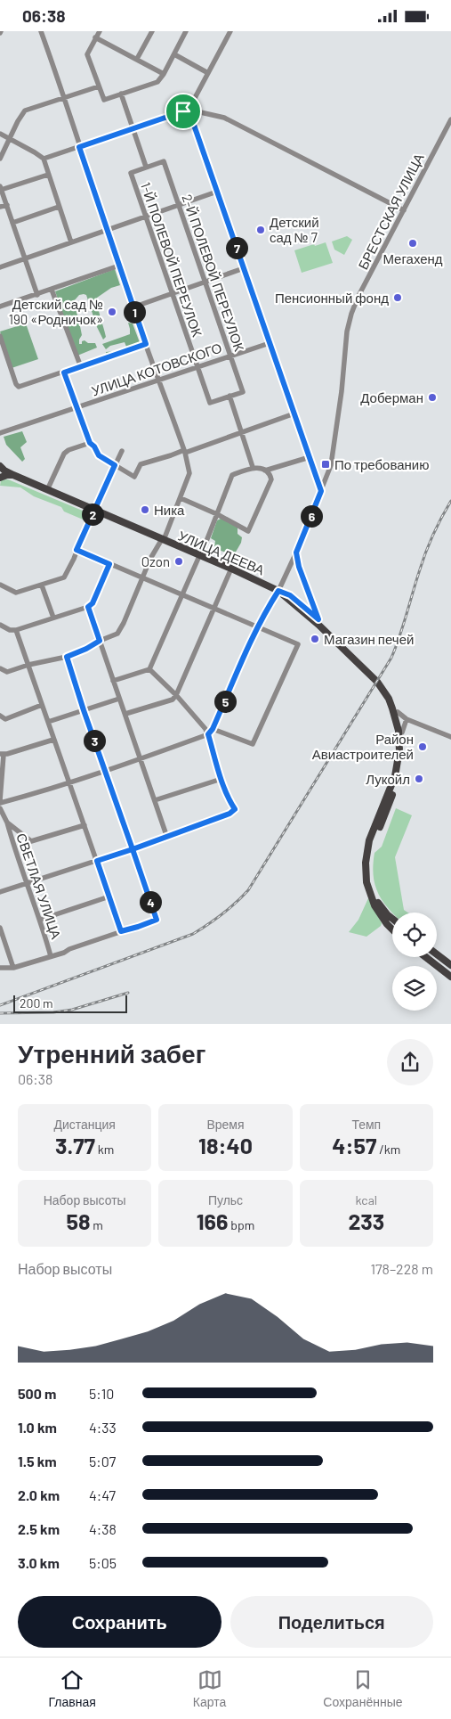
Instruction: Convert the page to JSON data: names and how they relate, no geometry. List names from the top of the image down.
{
  "streets": {
    "main road": ["УЛИЦА ДЕЕВА"],
    "street": [
      "БРЕСТСКАЯ УЛИЦА",
      "1-Й ПОЛЕВОЙ ПЕРЕУЛОК",
      "2-Й ПОЛЕВОЙ ПЕРЕУЛОК",
      "УЛИЦА КОТОВСКОГО",
      "СВЕТЛАЯ УЛИЦА"
    ]
  },
  "crossings": [
    ["БРЕСТСКАЯ УЛИЦА", "УЛИЦА ДЕЕВА"],
    ["1-Й ПОЛЕВОЙ ПЕРЕУЛОК", "2-Й ПОЛЕВОЙ ПЕРЕУЛОК"],
    ["1-Й ПОЛЕВОЙ ПЕРЕУЛОК", "УЛИЦА КОТОВСКОГО"],
    ["2-Й ПОЛЕВОЙ ПЕРЕУЛОК", "УЛИЦА КОТОВСКОГО"]
  ],
  "places": {
    "other": [
      "Детский сад № 7",
      "Мегахенд",
      "Пенсионный фонд",
      "Детский сад № 190 «Родничок»",
      "Доберман",
      "Ника",
      "Ozon",
      "Магазин печей",
      "Район Авиастроителей",
      "Лукойл"
    ],
    "transit": ["По требованию"]
  },
  "scale_bar": "200 m",
  "page": {
    "status": "06:38",
    "pins": [
      "7",
      "1",
      "2",
      "6",
      "5",
      "3",
      "4"
    ],
    "scale": "200 m",
    "heading": ["Утренний забег", "06:38"],
    "stats": [
      ["Дистанция", "3.77 km"],
      ["Время", "18:40"],
      ["Темп", "4:57 /km"],
      ["Набор высоты", "58 m"],
      ["Пульс", "166 bpm"],
      ["kcal", "233"]
    ],
    "chart": ["Набор высоты", "178–228 m"],
    "list": [
      {
        "name": "500 m",
        "note": "5:10"
      },
      {
        "name": "1.0 km",
        "note": "4:33"
      },
      {
        "name": "1.5 km",
        "note": "5:07"
      },
      {
        "name": "2.0 km",
        "note": "4:47"
      },
      {
        "name": "2.5 km",
        "note": "4:38"
      },
      {
        "name": "3.0 km",
        "note": "5:05"
      }
    ],
    "buttons": ["Сохранить", "Поделиться"],
    "tabs": ["Главная", "Карта", "Сохранённые"]
  }
}
